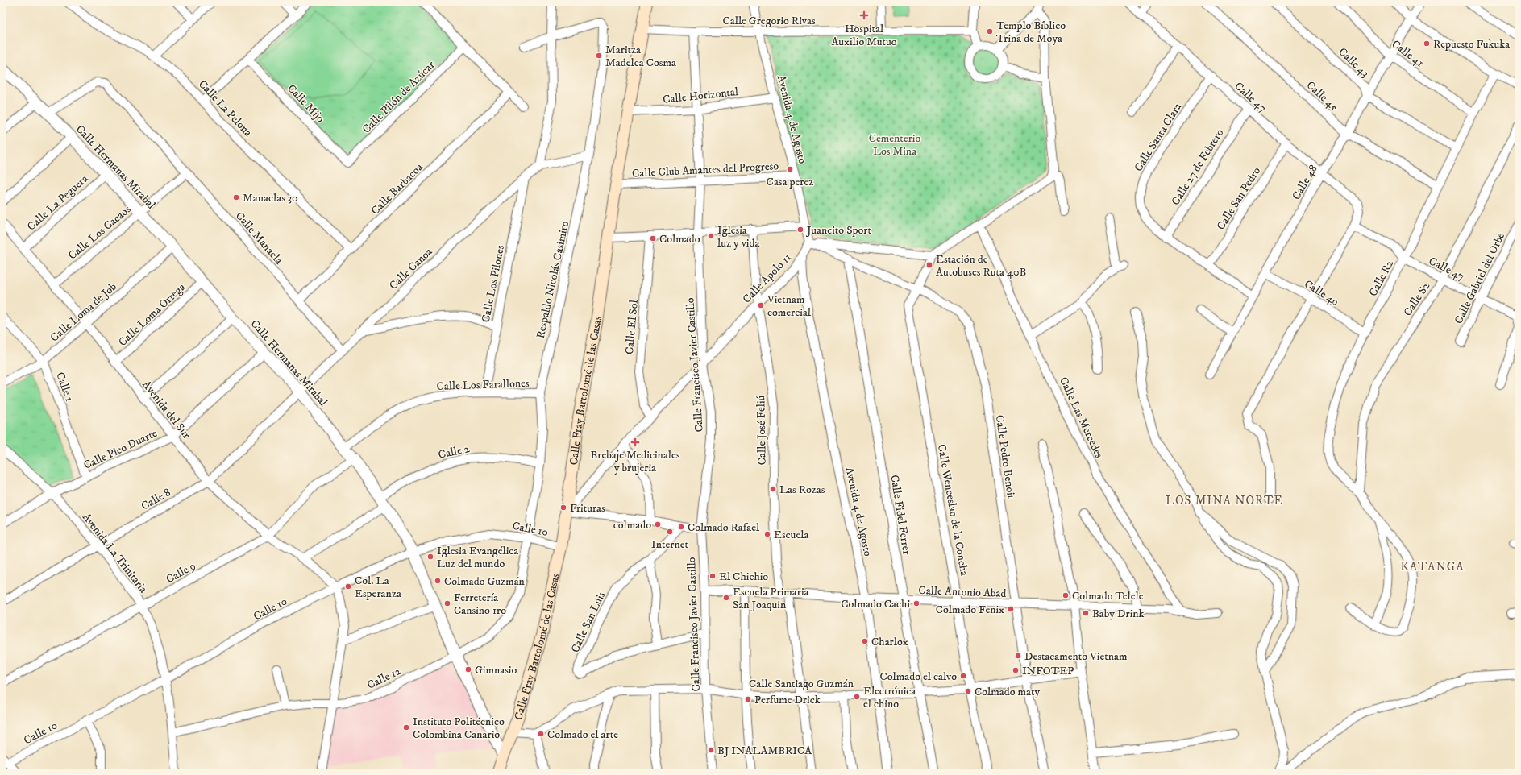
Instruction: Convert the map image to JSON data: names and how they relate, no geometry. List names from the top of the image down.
{
  "streets": {
    "main road": ["Calle Fray Bartolomé de las Casas"],
    "street": [
      "Calle Gregorio Rivas",
      "Calle 41",
      "Calle 43",
      "Calle Horizontal",
      "Calle 45",
      "Calle Pilón de Azúcar",
      "Calle 47",
      "Calle Mijo",
      "Calle La Pelona",
      "Avenida 4 de Agosto",
      "Calle Santa Clara",
      "Calle Hermanas Mirabal",
      "Calle 27 de Febrero",
      "Calle Club Amantes del Progreso",
      "Calle 48",
      "Calle Barbacoa",
      "Calle San Pedro",
      "Calle La Peguera",
      "Calle Los Cacaos",
      "Calle Manacla",
      "Calle Canoa",
      "Calle Apolo 11",
      "Calle R2",
      "Calle Gabriel del Orbe",
      "Respaldo Nicolás Casimiro",
      "Calle Los Pilones",
      "Calle 49",
      "Calle S2",
      "Calle Loma de Job",
      "Calle Loma Ortega",
      "Calle El Sol",
      "Calle Francisco Javier Castillo",
      "Calle Los Farallones",
      "Calle 1",
      "Avenida del Sur",
      "Calle Las Mercedes",
      "Calle José Feliú",
      "Calle Pico Duarte",
      "Calle 2",
      "Calle Pedro Benoit",
      "Calle 8",
      "Calle Wenceslao de la Concha",
      "Calle Fidel Ferrer",
      "Calle 10",
      "Avenida La Trinitaria",
      "Calle 9",
      "Calle Antonio Abad",
      "Calle San Luis",
      "Calle 12",
      "Calle Santiago Guzmán"
    ]
  },
  "crossings": [
    ["Calle Gregorio Rivas", "Avenida 4 de Agosto"],
    ["Calle Gregorio Rivas", "Calle Francisco Javier Castillo"],
    ["Calle Gregorio Rivas", "Calle Fray Bartolomé de las Casas"],
    ["Calle 41", "Calle 48"],
    ["Calle 41", "Calle R2"],
    ["Calle 43", "Calle 48"],
    ["Calle 43", "Calle R2"],
    ["Calle Horizontal", "Avenida 4 de Agosto"],
    ["Calle Horizontal", "Calle Francisco Javier Castillo"],
    ["Calle Horizontal", "Calle Fray Bartolomé de las Casas"],
    ["Calle 45", "Calle 48"],
    ["Calle 45", "Calle R2"],
    ["Calle Pilón de Azúcar", "Calle Mijo"],
    ["Calle 47", "Calle Santa Clara"],
    ["Calle 47", "Calle 27 de Febrero"],
    ["Calle 47", "Calle 48"],
    ["Calle 47", "Calle San Pedro"],
    ["Calle 47", "Calle R2"],
    ["Calle 47", "Calle Gabriel del Orbe"],
    ["Calle 47", "Calle S2"],
    ["Calle La Pelona", "Calle Barbacoa"],
    ["Avenida 4 de Agosto", "Calle Club Amantes del Progreso"],
    ["Avenida 4 de Agosto", "Calle Apolo 11"],
    ["Avenida 4 de Agosto", "Calle Pedro Benoit"],
    ["Avenida 4 de Agosto", "Calle Antonio Abad"],
    ["Avenida 4 de Agosto", "Calle Santiago Guzmán"],
    ["Calle Santa Clara", "Calle 27 de Febrero"],
    ["Calle Santa Clara", "Calle 48"],
    ["Calle Santa Clara", "Calle San Pedro"],
    ["Calle Hermanas Mirabal", "Calle La Peguera"],
    ["Calle Hermanas Mirabal", "Calle Los Cacaos"],
    ["Calle Hermanas Mirabal", "Calle Manacla"],
    ["Calle Hermanas Mirabal", "Calle Canoa"],
    ["Calle Hermanas Mirabal", "Calle Loma de Job"],
    ["Calle Hermanas Mirabal", "Calle Loma Ortega"],
    ["Calle Hermanas Mirabal", "Calle Los Farallones"],
    ["Calle Hermanas Mirabal", "Calle Fray Bartolomé de las Casas"],
    ["Calle Hermanas Mirabal", "Calle Pico Duarte"],
    ["Calle Hermanas Mirabal", "Calle 2"],
    ["Calle Hermanas Mirabal", "Calle 8"],
    ["Calle Hermanas Mirabal", "Calle 10"],
    ["Calle Hermanas Mirabal", "Calle 9"],
    ["Calle Hermanas Mirabal", "Calle 12"],
    ["Calle Club Amantes del Progreso", "Calle Francisco Javier Castillo"],
    ["Calle Club Amantes del Progreso", "Calle Fray Bartolomé de las Casas"],
    ["Calle 48", "Calle 49"],
    ["Calle Barbacoa", "Calle Manacla"],
    ["Calle La Peguera", "Avenida del Sur"],
    ["Calle Los Cacaos", "Calle Manacla"],
    ["Calle Los Cacaos", "Avenida del Sur"],
    ["Calle Manacla", "Calle Canoa"],
    ["Calle Canoa", "Calle Los Pilones"],
    ["Calle Canoa", "Calle 8"],
    ["Calle Apolo 11", "Calle El Sol"],
    ["Calle Apolo 11", "Calle Francisco Javier Castillo"],
    ["Calle Apolo 11", "Calle Fray Bartolomé de las Casas"],
    ["Calle Apolo 11", "Calle José Feliú"],
    ["Calle Apolo 11", "Calle Pedro Benoit"],
    ["Calle R2", "Calle 49"],
    ["Calle R2", "Calle S2"],
    ["Respaldo Nicolás Casimiro", "Calle Los Farallones"],
    ["Respaldo Nicolás Casimiro", "Calle 2"],
    ["Respaldo Nicolás Casimiro", "Calle 10"],
    ["Respaldo Nicolás Casimiro", "Calle 12"],
    ["Calle Los Pilones", "Calle Los Farallones"],
    ["Calle Loma de Job", "Calle 1"],
    ["Calle Loma de Job", "Avenida del Sur"],
    ["Calle Loma Ortega", "Avenida del Sur"],
    ["Calle Francisco Javier Castillo", "Calle Antonio Abad"],
    ["Calle Francisco Javier Castillo", "Calle Santiago Guzmán"],
    ["Calle 1", "Calle Pico Duarte"],
    ["Calle Fray Bartolomé de las Casas", "Calle 10"],
    ["Calle Fray Bartolomé de las Casas", "Calle Santiago Guzmán"],
    ["Avenida del Sur", "Calle Pico Duarte"],
    ["Avenida del Sur", "Calle 2"],
    ["Avenida del Sur", "Calle 8"],
    ["Avenida del Sur", "Calle 10"],
    ["Avenida del Sur", "Calle 9"],
    ["Calle Las Mercedes", "Calle Antonio Abad"],
    ["Calle José Feliú", "Calle Antonio Abad"],
    ["Calle Pico Duarte", "Avenida La Trinitaria"],
    ["Calle Pedro Benoit", "Calle Wenceslao de la Concha"],
    ["Calle Pedro Benoit", "Calle Fidel Ferrer"],
    ["Calle Pedro Benoit", "Calle Antonio Abad"],
    ["Calle Pedro Benoit", "Calle Santiago Guzmán"],
    ["Calle 8", "Avenida La Trinitaria"],
    ["Calle Wenceslao de la Concha", "Calle Antonio Abad"],
    ["Calle Wenceslao de la Concha", "Calle Santiago Guzmán"],
    ["Calle Fidel Ferrer", "Calle Antonio Abad"],
    ["Calle Fidel Ferrer", "Calle Santiago Guzmán"],
    ["Calle 10", "Avenida La Trinitaria"],
    ["Calle 10", "Calle 12"],
    ["Avenida La Trinitaria", "Calle 9"],
    ["Avenida La Trinitaria", "Calle 12"]
  ],
  "districts": ["LOS MINA NORTE", "KATANGA"],
  "parks": ["Cementerio Los Mina"],
  "places": {
    "health": ["Hospital Auxilio Mutuo", "Brebaje Medicinales y brujeria"],
    "other": [
      "Templo Bíblico Trina de Moya",
      "Repuesto Fukuka",
      "Maritza Madelca Cosma",
      "Casa perez",
      "Manaclas 30",
      "Juancito Sport",
      "Iglesia luz y vida",
      "Colmado",
      "Vietnam comercial",
      "Las Rozas",
      "Frituras",
      "colmado",
      "Colmado Rafael",
      "Internet",
      "Escuela",
      "Iglesia Evangélica Luz del mundo",
      "El Chichio",
      "Colmado Guzmán",
      "Col. La Esperanza",
      "Colmado Telele",
      "Escuela Primaria San Joaquin",
      "Ferretería Cansino 1ro",
      "Colmado Cachi",
      "Colmado Fenix",
      "Baby Drink",
      "Charlox",
      "Destacamento Vietnam",
      "Gimnasio",
      "INFOTEP",
      "Colmado el calvo",
      "Colmado maty",
      "Electrónica el chino",
      "Perfume Drick",
      "Instituto Politécnico Colombina Canario",
      "Colmado el arte",
      "BJ INALAMBRICA"
    ],
    "transit": ["Estación de Autobuses Ruta 40B"]
  }
}
